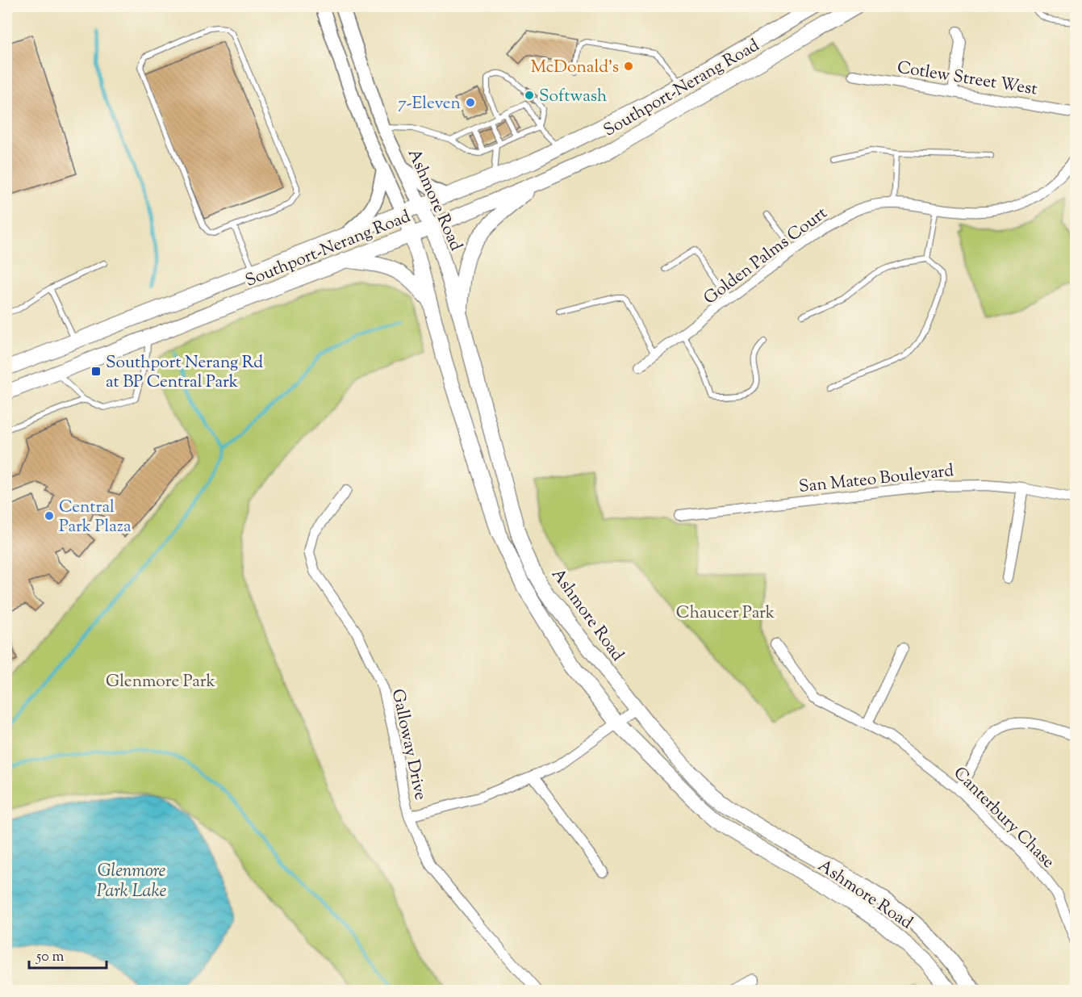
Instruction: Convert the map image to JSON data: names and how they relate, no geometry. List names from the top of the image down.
{
  "streets": {
    "main road": ["Southport-Nerang Road", "Ashmore Road"],
    "street": [
      "Cotlew Street West",
      "Golden Palms Court",
      "San Mateo Boulevard",
      "Galloway Drive",
      "Canterbury Chase"
    ]
  },
  "crossings": [
    ["Southport-Nerang Road", "Ashmore Road"]
  ],
  "water": ["Glenmore Park Lake"],
  "parks": ["Chaucer Park", "Glenmore Park"],
  "places": {
    "other": [
      "McDonald's",
      "Softwash",
      "7-Eleven",
      "Central Park Plaza"
    ],
    "transit": ["Southport Nerang Rd at BP Central Park"]
  },
  "scale_bar": "50 m"
}
